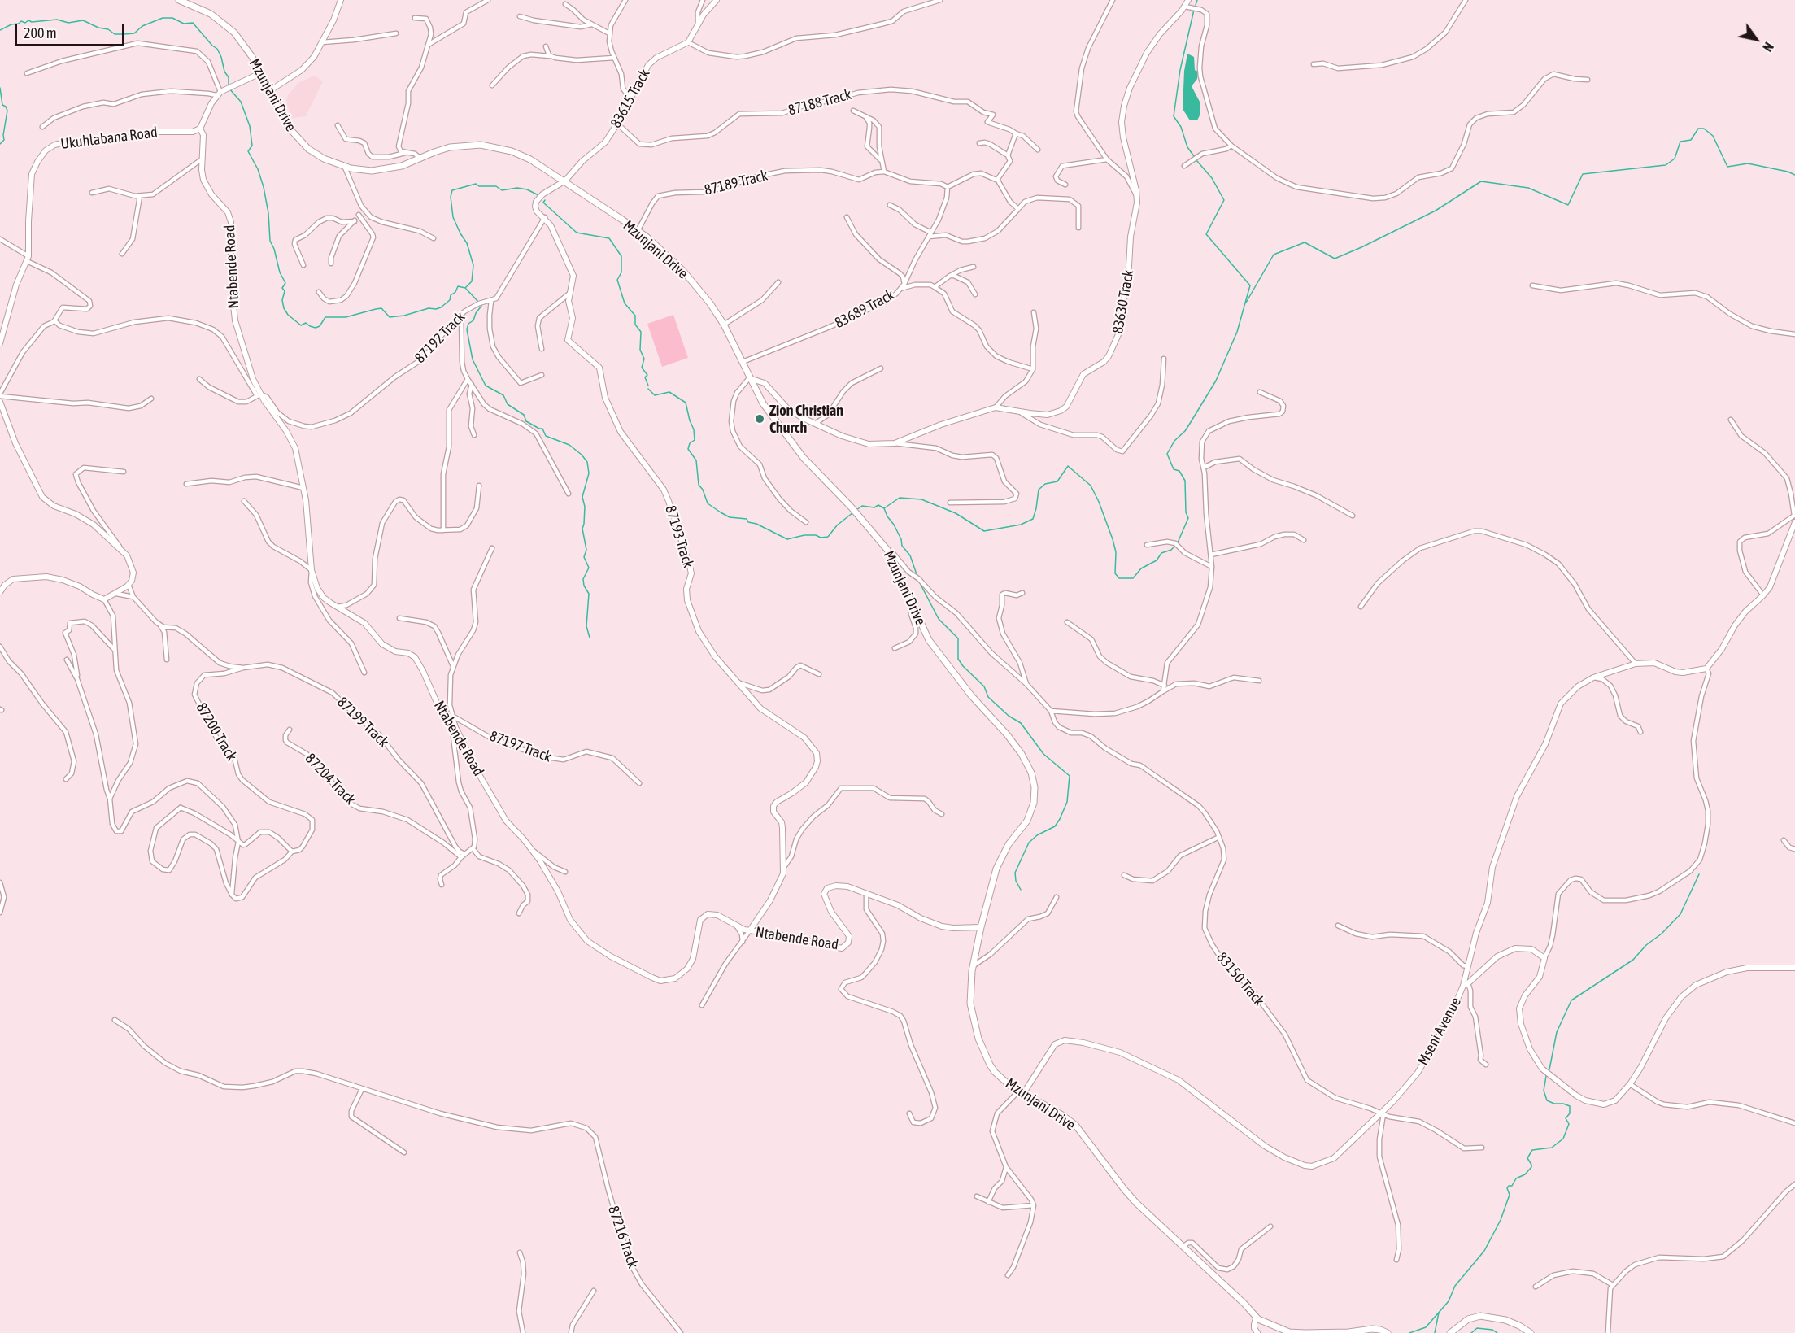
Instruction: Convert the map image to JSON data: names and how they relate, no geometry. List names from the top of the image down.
{
  "streets": {
    "main road": ["Mzunjani Drive"],
    "street": [
      "83615 Track",
      "87188 Track",
      "Ukuhlabana Road",
      "87189 Track",
      "Ntabende Road",
      "83630 Track",
      "83689 Track",
      "87192 Track",
      "87193 Track",
      "87199 Track",
      "87200 Track",
      "87197 Track",
      "87204 Track",
      "83150 Track",
      "Mseni Avenue",
      "87216 Track"
    ]
  },
  "crossings": [
    ["Mzunjani Drive", "83615 Track"],
    ["Mzunjani Drive", "87189 Track"],
    ["Mzunjani Drive", "Ntabende Road"],
    ["Mzunjani Drive", "83630 Track"],
    ["Mzunjani Drive", "83689 Track"],
    ["Mzunjani Drive", "83150 Track"],
    ["Mzunjani Drive", "Mseni Avenue"],
    ["83615 Track", "87188 Track"],
    ["Ukuhlabana Road", "Ntabende Road"],
    ["Ntabende Road", "87192 Track"],
    ["Ntabende Road", "87193 Track"],
    ["87192 Track", "87193 Track"],
    ["87199 Track", "87200 Track"],
    ["87199 Track", "87204 Track"],
    ["83150 Track", "Mseni Avenue"]
  ],
  "places": ["Zion Christian Church"],
  "scale_bar": "200 m",
  "north": "bottom right"
}
